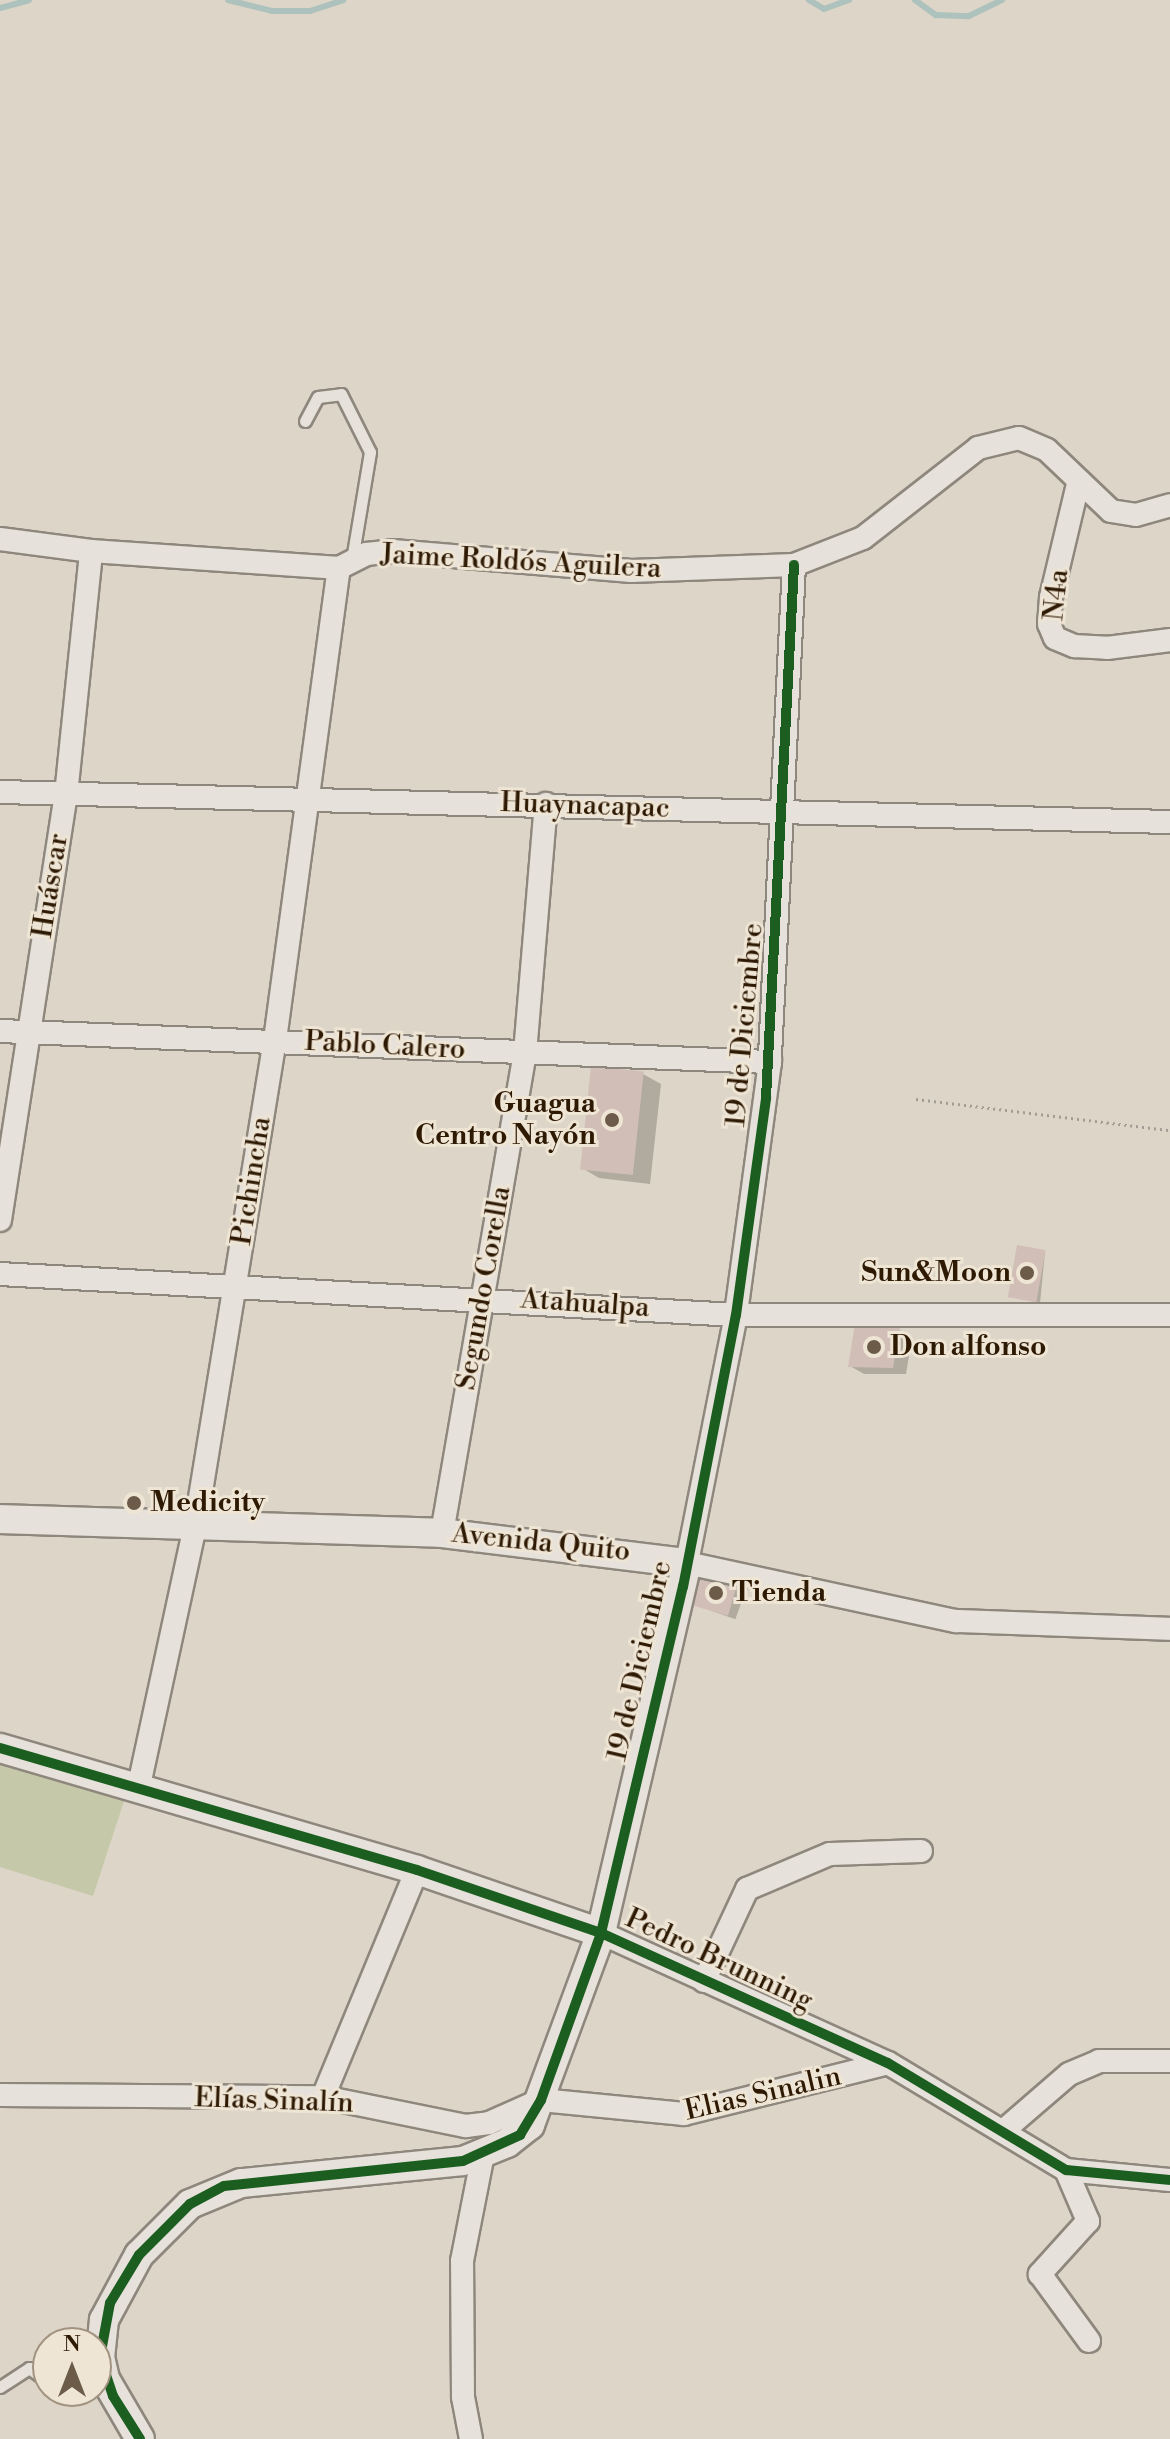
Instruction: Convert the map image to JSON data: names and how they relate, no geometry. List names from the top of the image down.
{
  "streets": {
    "street": [
      "Jaime Roldós Aguilera",
      "N4a",
      "Huaynacapac",
      "Huáscar",
      "19 de Diciembre",
      "Pablo Calero",
      "Pichincha",
      "Segundo Corella",
      "Atahualpa",
      "Avenida Quito",
      "Pedro Brunning",
      "Elias Sinalin",
      "Elías Sinalín"
    ]
  },
  "crossings": [
    ["Jaime Roldós Aguilera", "N4a"],
    ["Jaime Roldós Aguilera", "Huáscar"],
    ["Jaime Roldós Aguilera", "19 de Diciembre"],
    ["Jaime Roldós Aguilera", "Pichincha"],
    ["Huaynacapac", "Huáscar"],
    ["Huaynacapac", "19 de Diciembre"],
    ["Huaynacapac", "Pichincha"],
    ["Huaynacapac", "Segundo Corella"],
    ["Huáscar", "Pablo Calero"],
    ["19 de Diciembre", "Pablo Calero"],
    ["19 de Diciembre", "Atahualpa"],
    ["19 de Diciembre", "Avenida Quito"],
    ["19 de Diciembre", "Pedro Brunning"],
    ["19 de Diciembre", "Elias Sinalin"],
    ["19 de Diciembre", "Elías Sinalín"],
    ["Pablo Calero", "Pichincha"],
    ["Pablo Calero", "Segundo Corella"],
    ["Pichincha", "Atahualpa"],
    ["Pichincha", "Avenida Quito"],
    ["Pichincha", "Pedro Brunning"],
    ["Segundo Corella", "Atahualpa"],
    ["Segundo Corella", "Avenida Quito"],
    ["Pedro Brunning", "Elias Sinalin"],
    ["Elias Sinalin", "Elías Sinalín"]
  ],
  "places": [
    "Guagua Centro Nayón",
    "Sun&Moon",
    "Don alfonso",
    "Medicity",
    "Tienda"
  ],
  "north": "top"
}
